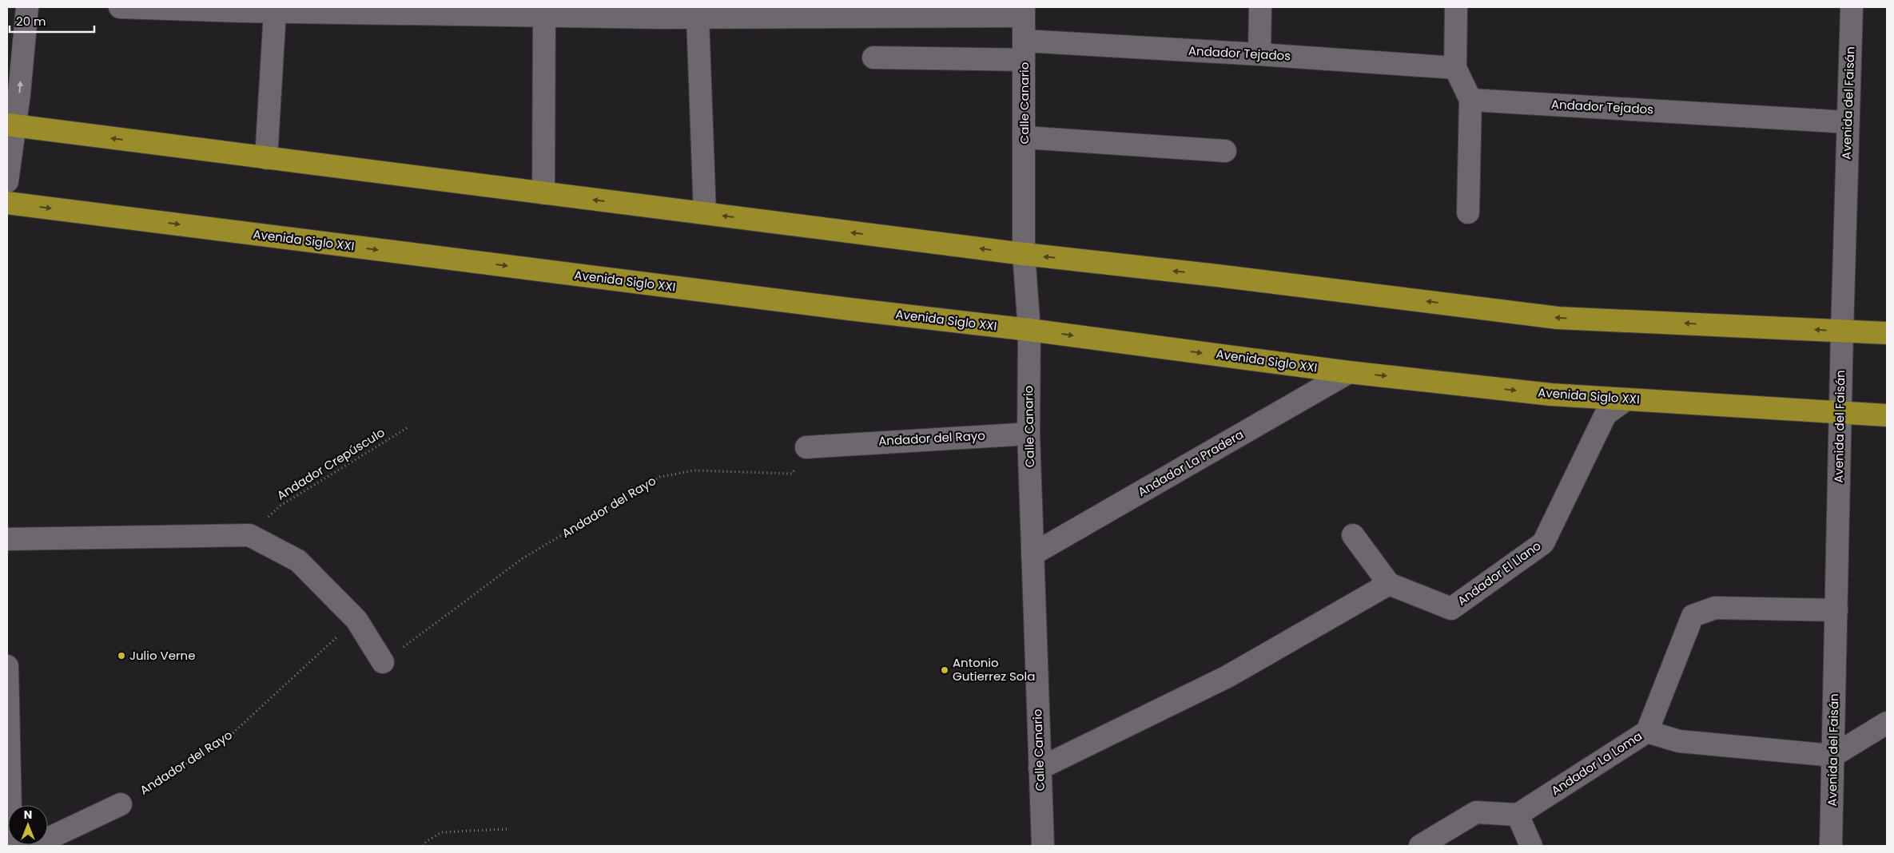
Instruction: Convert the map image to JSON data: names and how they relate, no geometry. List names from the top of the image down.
{
  "streets": {
    "highway": ["Avenida Siglo XXI"],
    "street": [
      "Andador Tejados",
      "Calle Canario",
      "Avenida del Faisán",
      "Andador del Rayo",
      "Andador La Pradera",
      "Andador El Llano",
      "Andador La Loma"
    ],
    "path": ["Andador Crepúsculo"]
  },
  "crossings": [
    ["Andador Tejados", "Calle Canario"],
    ["Andador Tejados", "Avenida del Faisán"],
    ["Calle Canario", "Avenida Siglo XXI"],
    ["Calle Canario", "Andador del Rayo"],
    ["Calle Canario", "Andador La Pradera"],
    ["Avenida del Faisán", "Avenida Siglo XXI"],
    ["Avenida del Faisán", "Andador La Loma"],
    ["Avenida Siglo XXI", "Andador La Pradera"],
    ["Avenida Siglo XXI", "Andador El Llano"]
  ],
  "places": ["Julio Verne", "Antonio Gutierrez Sola"],
  "scale_bar": "20 m",
  "north": "top"
}
